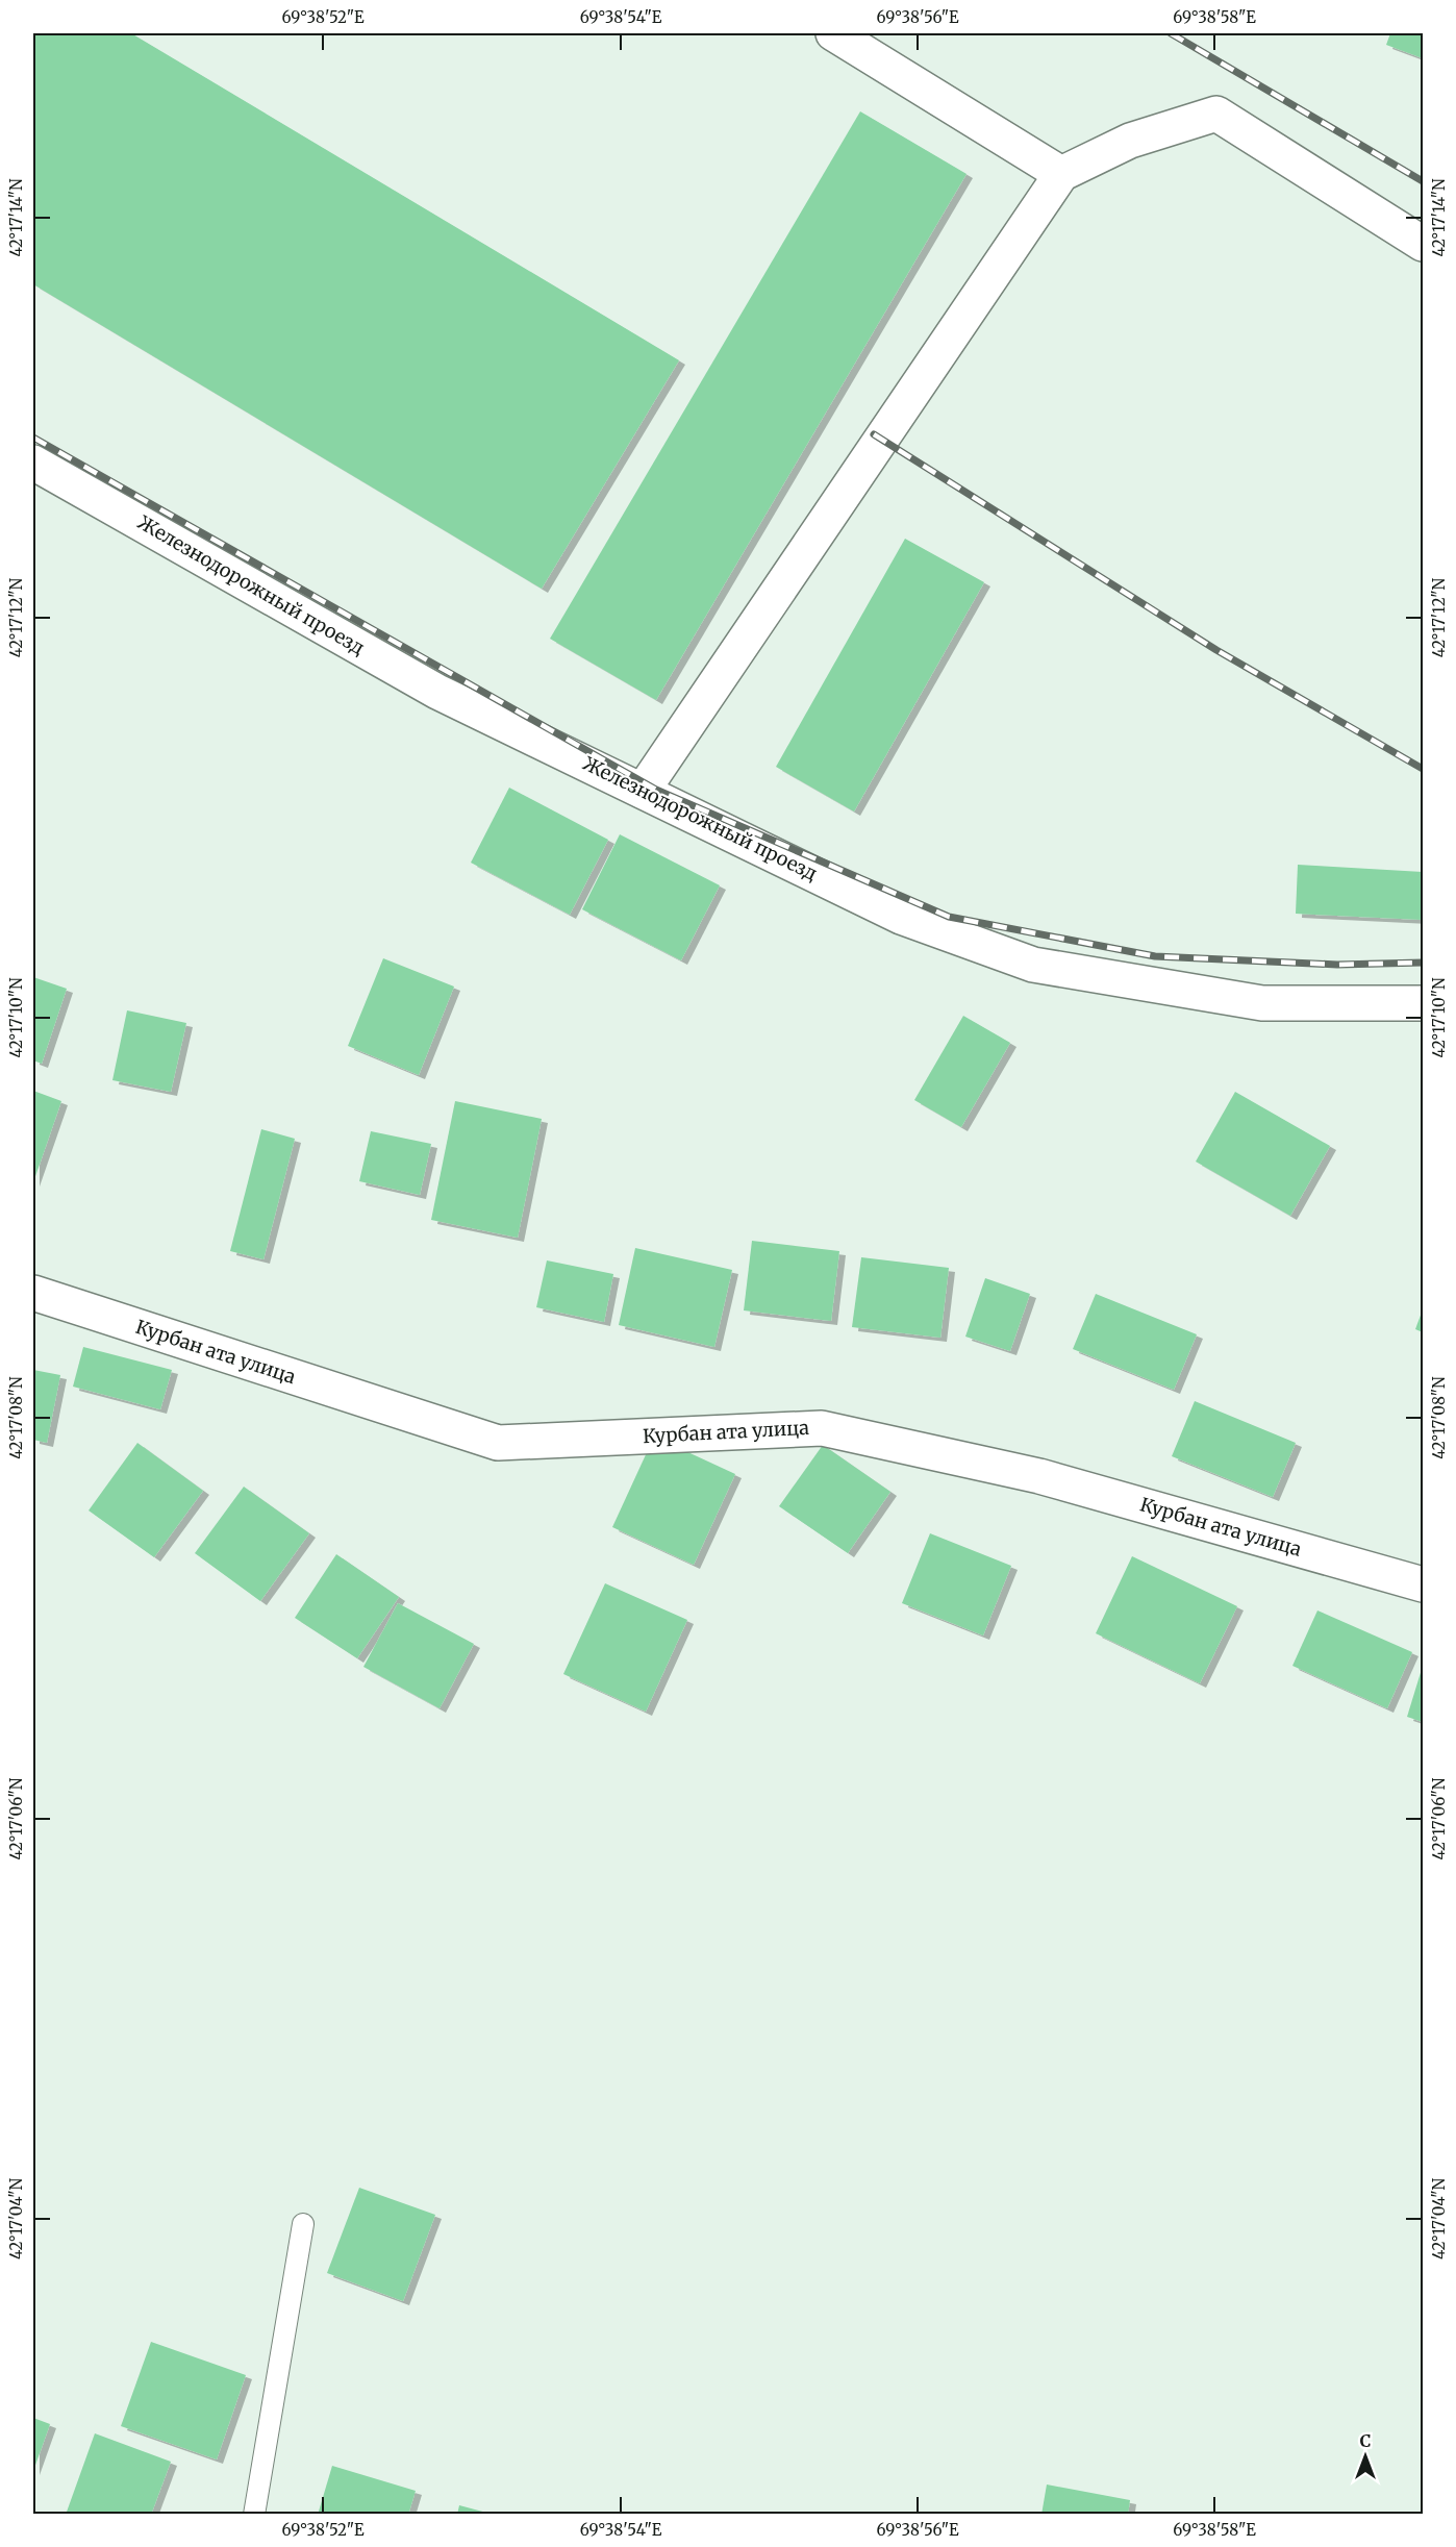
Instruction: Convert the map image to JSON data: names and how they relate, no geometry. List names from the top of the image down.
{
  "streets": {
    "street": ["Железнодорожный проезд", "Курбан ата улица"]
  },
  "north": "top",
  "coordinates": [
    "69°38'52\"E",
    "69°38'54\"E",
    "69°38'56\"E",
    "69°38'58\"E",
    "42°17'14\"N",
    "42°17'12\"N",
    "42°17'10\"N",
    "42°17'08\"N",
    "42°17'06\"N",
    "42°17'04\"N"
  ]
}
